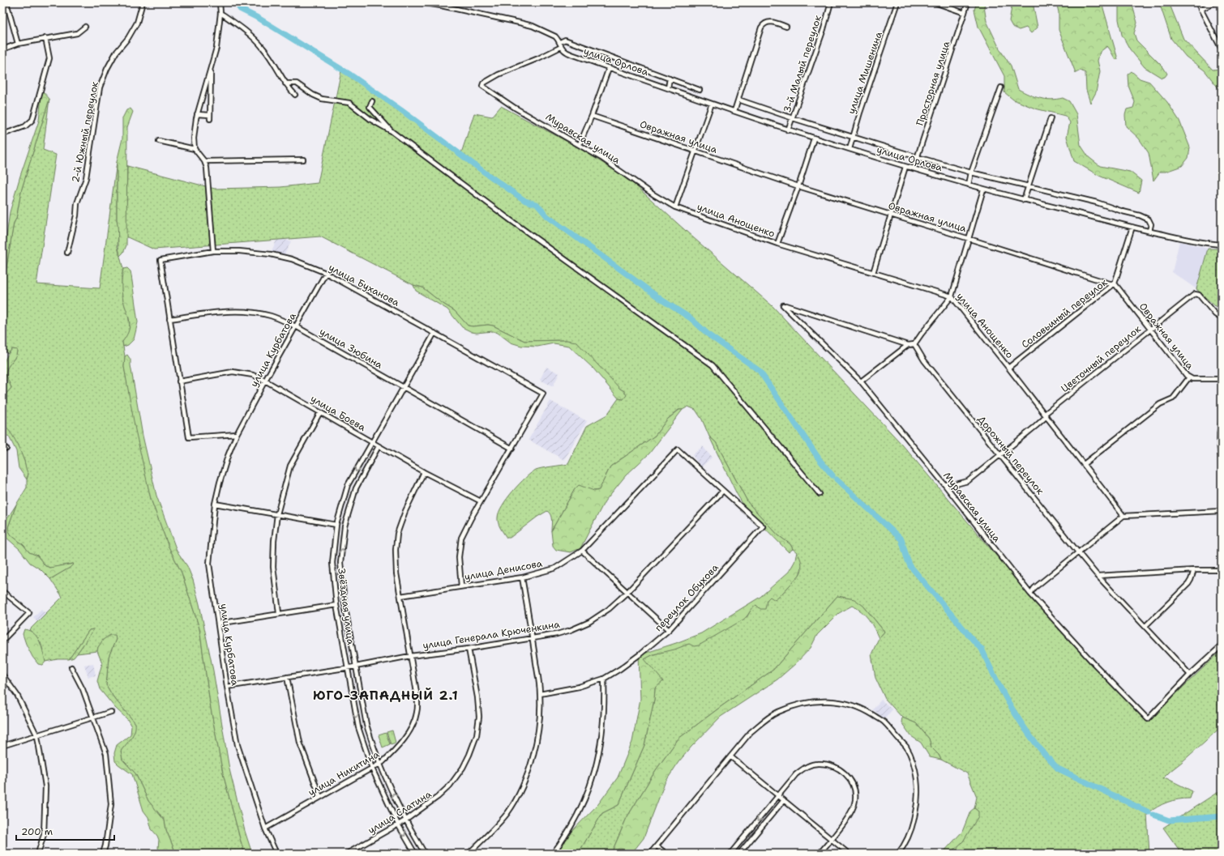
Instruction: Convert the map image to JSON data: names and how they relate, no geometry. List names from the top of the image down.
{
  "streets": {
    "street": [
      "улица Орлова",
      "3-й Малый переулок",
      "улица Мишенина",
      "Просторная улица",
      "2-й Южный переулок",
      "Овражная улица",
      "Муравская улица",
      "улица Анощенко",
      "улица Буханова",
      "Соловьиный переулок",
      "улица Зюбина",
      "улица Курбатова",
      "Цветочный переулок",
      "улица Боева",
      "Дорожный переулок",
      "улица Денисова",
      "переулок Обухова",
      "Звёздная улица",
      "улица Генерала Крюченкина",
      "улица Никитина",
      "улица Слатина"
    ]
  },
  "crossings": [
    ["улица Орлова", "3-й Малый переулок"],
    ["улица Орлова", "улица Мишенина"],
    ["улица Орлова", "Просторная улица"],
    ["улица Орлова", "Муравская улица"],
    ["Овражная улица", "Соловьиный переулок"],
    ["Овражная улица", "Цветочный переулок"],
    ["Муравская улица", "улица Анощенко"],
    ["Муравская улица", "Цветочный переулок"],
    ["Муравская улица", "Дорожный переулок"],
    ["улица Анощенко", "Соловьиный переулок"],
    ["улица Анощенко", "Цветочный переулок"],
    ["улица Буханова", "улица Зюбина"],
    ["улица Буханова", "улица Курбатова"],
    ["улица Буханова", "Звёздная улица"],
    ["улица Зюбина", "улица Курбатова"],
    ["улица Зюбина", "Звёздная улица"],
    ["улица Курбатова", "улица Боева"],
    ["улица Курбатова", "улица Генерала Крюченкина"],
    ["улица Курбатова", "улица Никитина"],
    ["Цветочный переулок", "Дорожный переулок"],
    ["улица Боева", "Звёздная улица"],
    ["улица Боева", "улица Никитина"],
    ["улица Денисова", "переулок Обухова"],
    ["улица Денисова", "улица Генерала Крюченкина"],
    ["улица Денисова", "улица Никитина"],
    ["переулок Обухова", "улица Генерала Крюченкина"],
    ["Звёздная улица", "улица Генерала Крюченкина"],
    ["Звёздная улица", "улица Никитина"],
    ["Звёздная улица", "улица Слатина"],
    ["улица Генерала Крюченкина", "улица Никитина"],
    ["улица Генерала Крюченкина", "улица Слатина"]
  ],
  "districts": ["ЮГО-ЗАПАДНЫЙ 2.1"],
  "scale_bar": "200 m"
}
